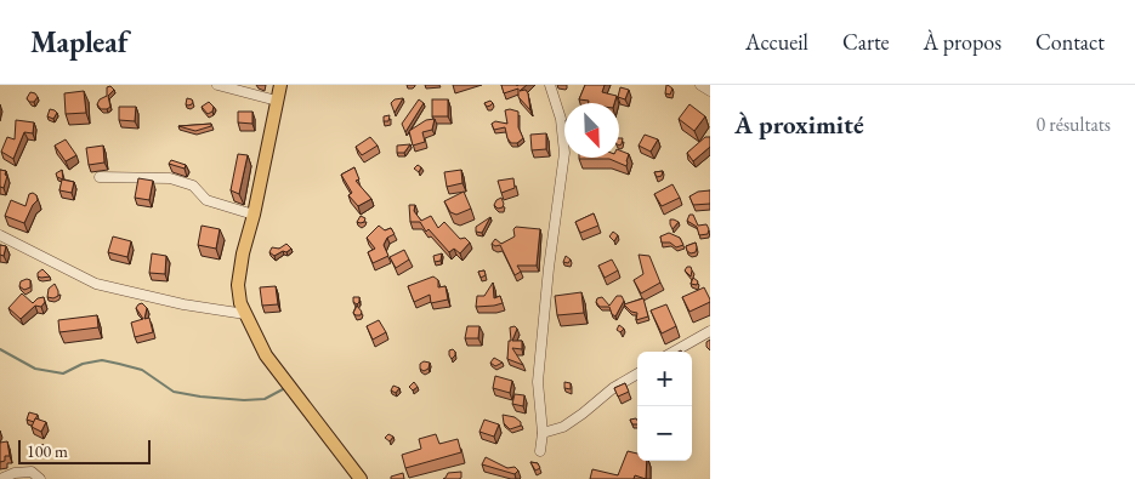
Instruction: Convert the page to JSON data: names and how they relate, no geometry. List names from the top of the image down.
{
  "scale_bar": "100 m",
  "north": "bottom right",
  "page": {
    "header": "Mapleaf",
    "nav": [
      "Accueil",
      "Carte",
      "À propos",
      "Contact"
    ],
    "heading": ["À proximité", "0 résultats"],
    "map_buttons": ["+", "−"],
    "scale": "100 m"
  }
}
